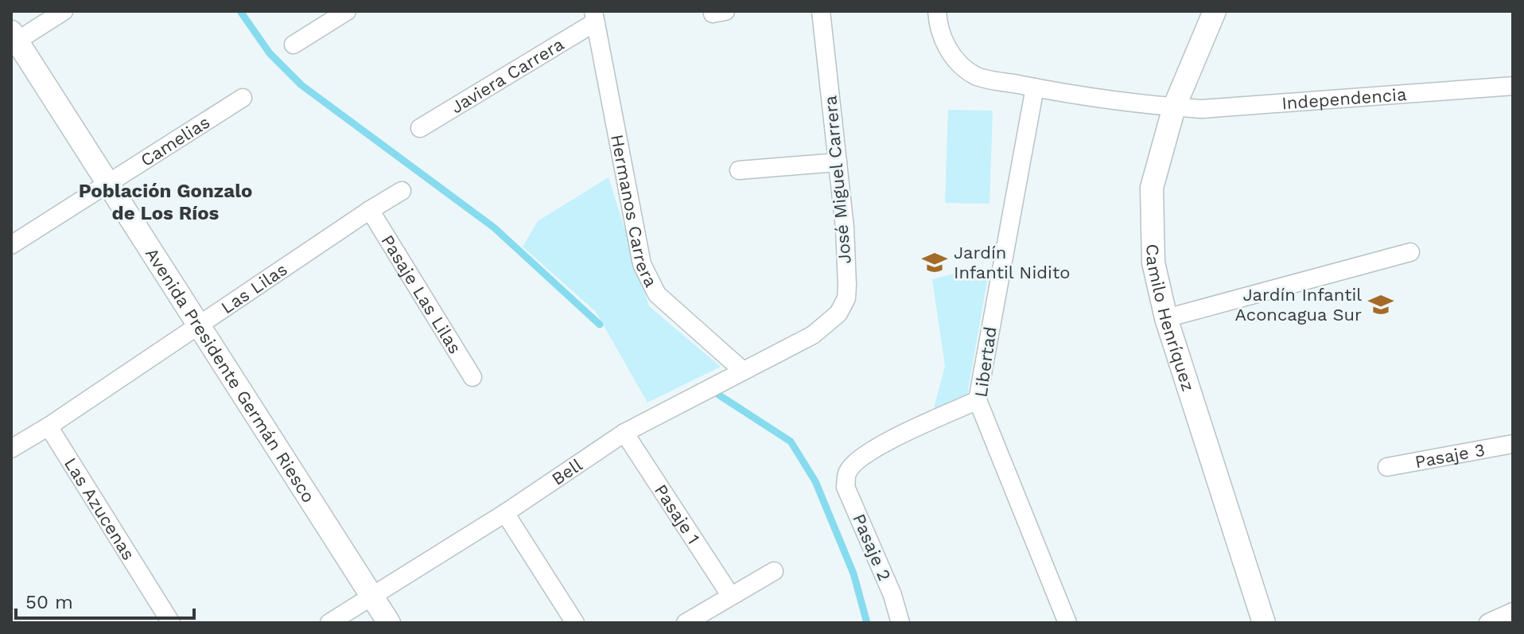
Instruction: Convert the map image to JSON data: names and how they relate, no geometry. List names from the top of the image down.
{
  "streets": {
    "street": [
      "Javiera Carrera",
      "Independencia",
      "Camelias",
      "José Miguel Carrera",
      "Hermanos Carrera",
      "Las Lilas",
      "Pasaje Las Lilas",
      "Camilo Henríquez",
      "Libertad",
      "Avenida Presidente Germán Riesco",
      "Pasaje 3",
      "Bell",
      "Las Azucenas",
      "Pasaje 1",
      "Pasaje 2"
    ]
  },
  "crossings": [
    ["Javiera Carrera", "Hermanos Carrera"],
    ["Independencia", "Camilo Henríquez"],
    ["Camelias", "Avenida Presidente Germán Riesco"],
    ["José Miguel Carrera", "Bell"],
    ["Hermanos Carrera", "Bell"],
    ["Las Lilas", "Pasaje Las Lilas"],
    ["Las Lilas", "Avenida Presidente Germán Riesco"],
    ["Las Lilas", "Las Azucenas"],
    ["Libertad", "Pasaje 2"],
    ["Avenida Presidente Germán Riesco", "Bell"],
    ["Bell", "Pasaje 1"]
  ],
  "districts": ["Población Gonzalo de Los Ríos"],
  "places": {
    "school or university": ["Jardín Infantil Nidito", "Jardín Infantil Aconcagua Sur"]
  },
  "scale_bar": "50 m"
}
